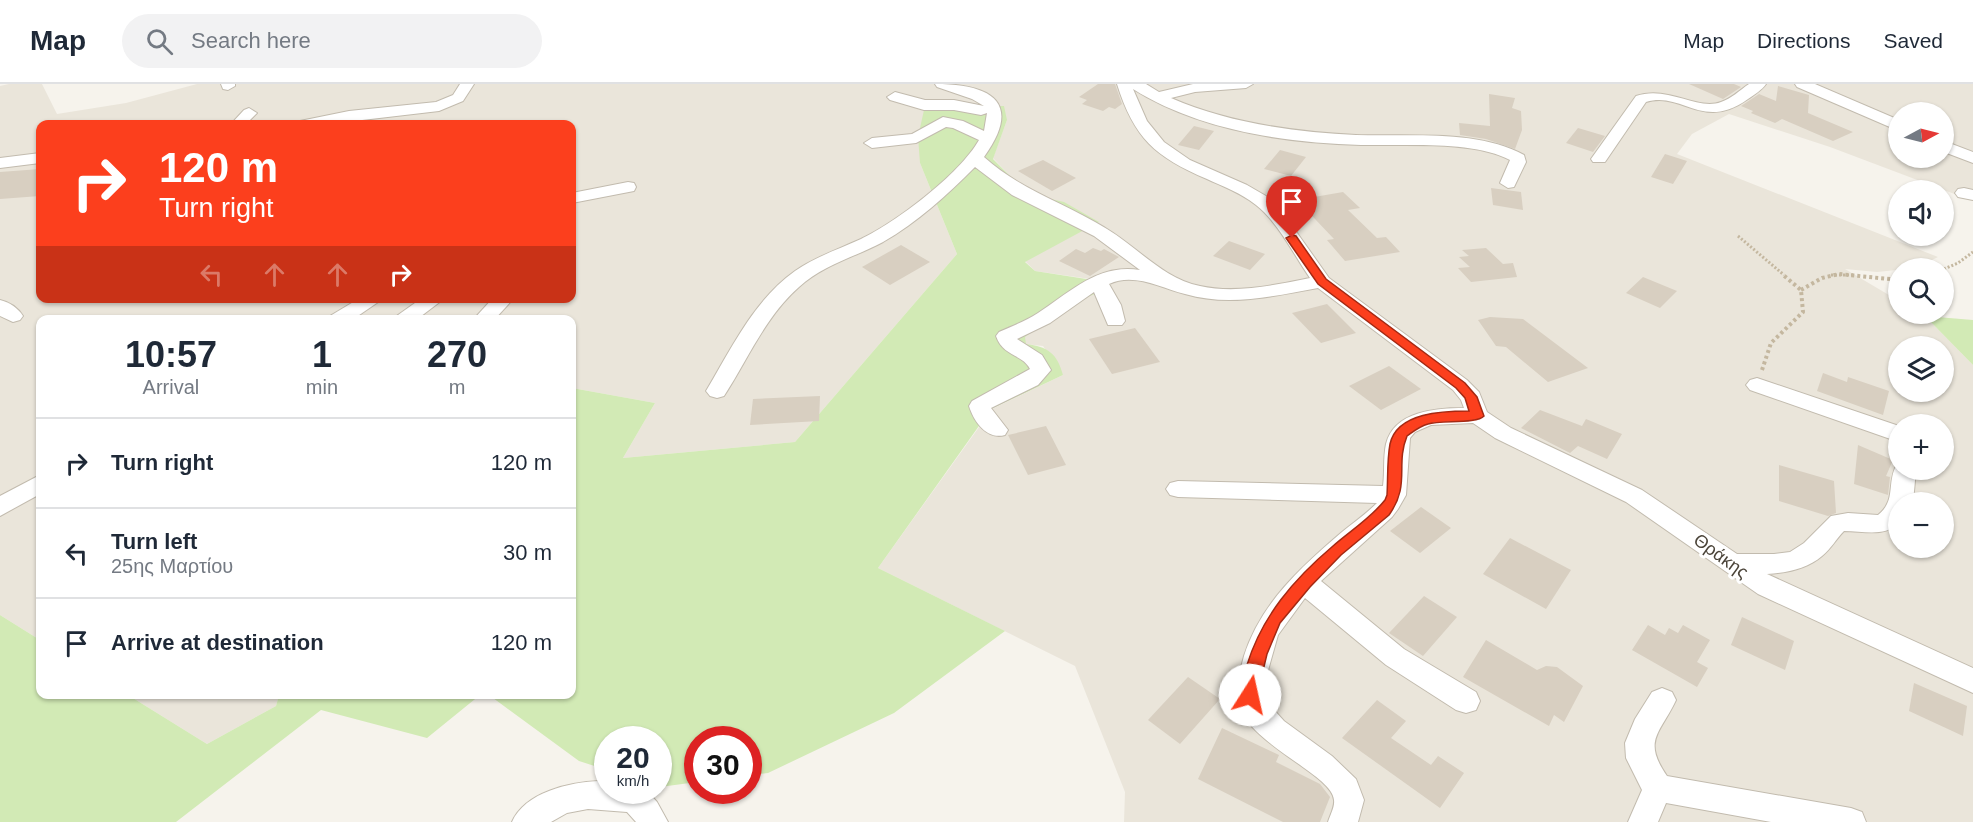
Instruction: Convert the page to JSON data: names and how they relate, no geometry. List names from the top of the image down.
{
  "streets": {
    "street": ["Θράκης"]
  },
  "north": "right",
  "page": {
    "header": "Map",
    "search": "Search here",
    "nav": ["Map", "Directions", "Saved"],
    "map_buttons": ["+", "−"],
    "turn": ["120 m", "Turn right"],
    "eta": [
      "10:57",
      "Arrival",
      "1",
      "min",
      "270",
      "m"
    ],
    "list": [
      {
        "name": "Turn right",
        "value": "120 m"
      },
      {
        "name": "Turn left",
        "note": "25ης Μαρτίου",
        "value": "30 m"
      },
      {
        "name": "Arrive at destination",
        "value": "120 m"
      }
    ],
    "speed": "20 km/h",
    "limit": "30"
  }
}
